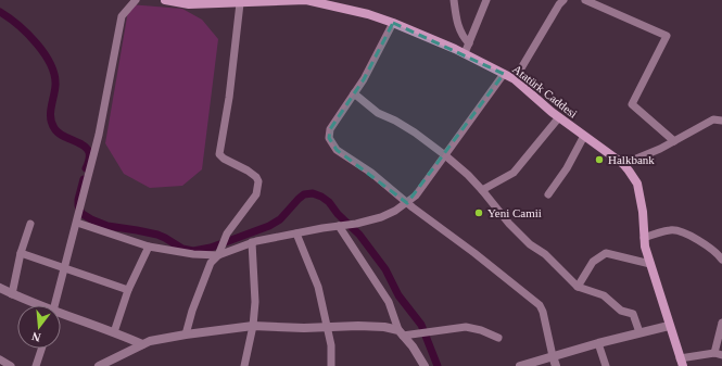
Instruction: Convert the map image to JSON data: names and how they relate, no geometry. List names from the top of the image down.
{
  "streets": {
    "main road": ["Atatürk Caddesi"]
  },
  "places": ["Halkbank", "Yeni Camii"],
  "north": "bottom"
}
